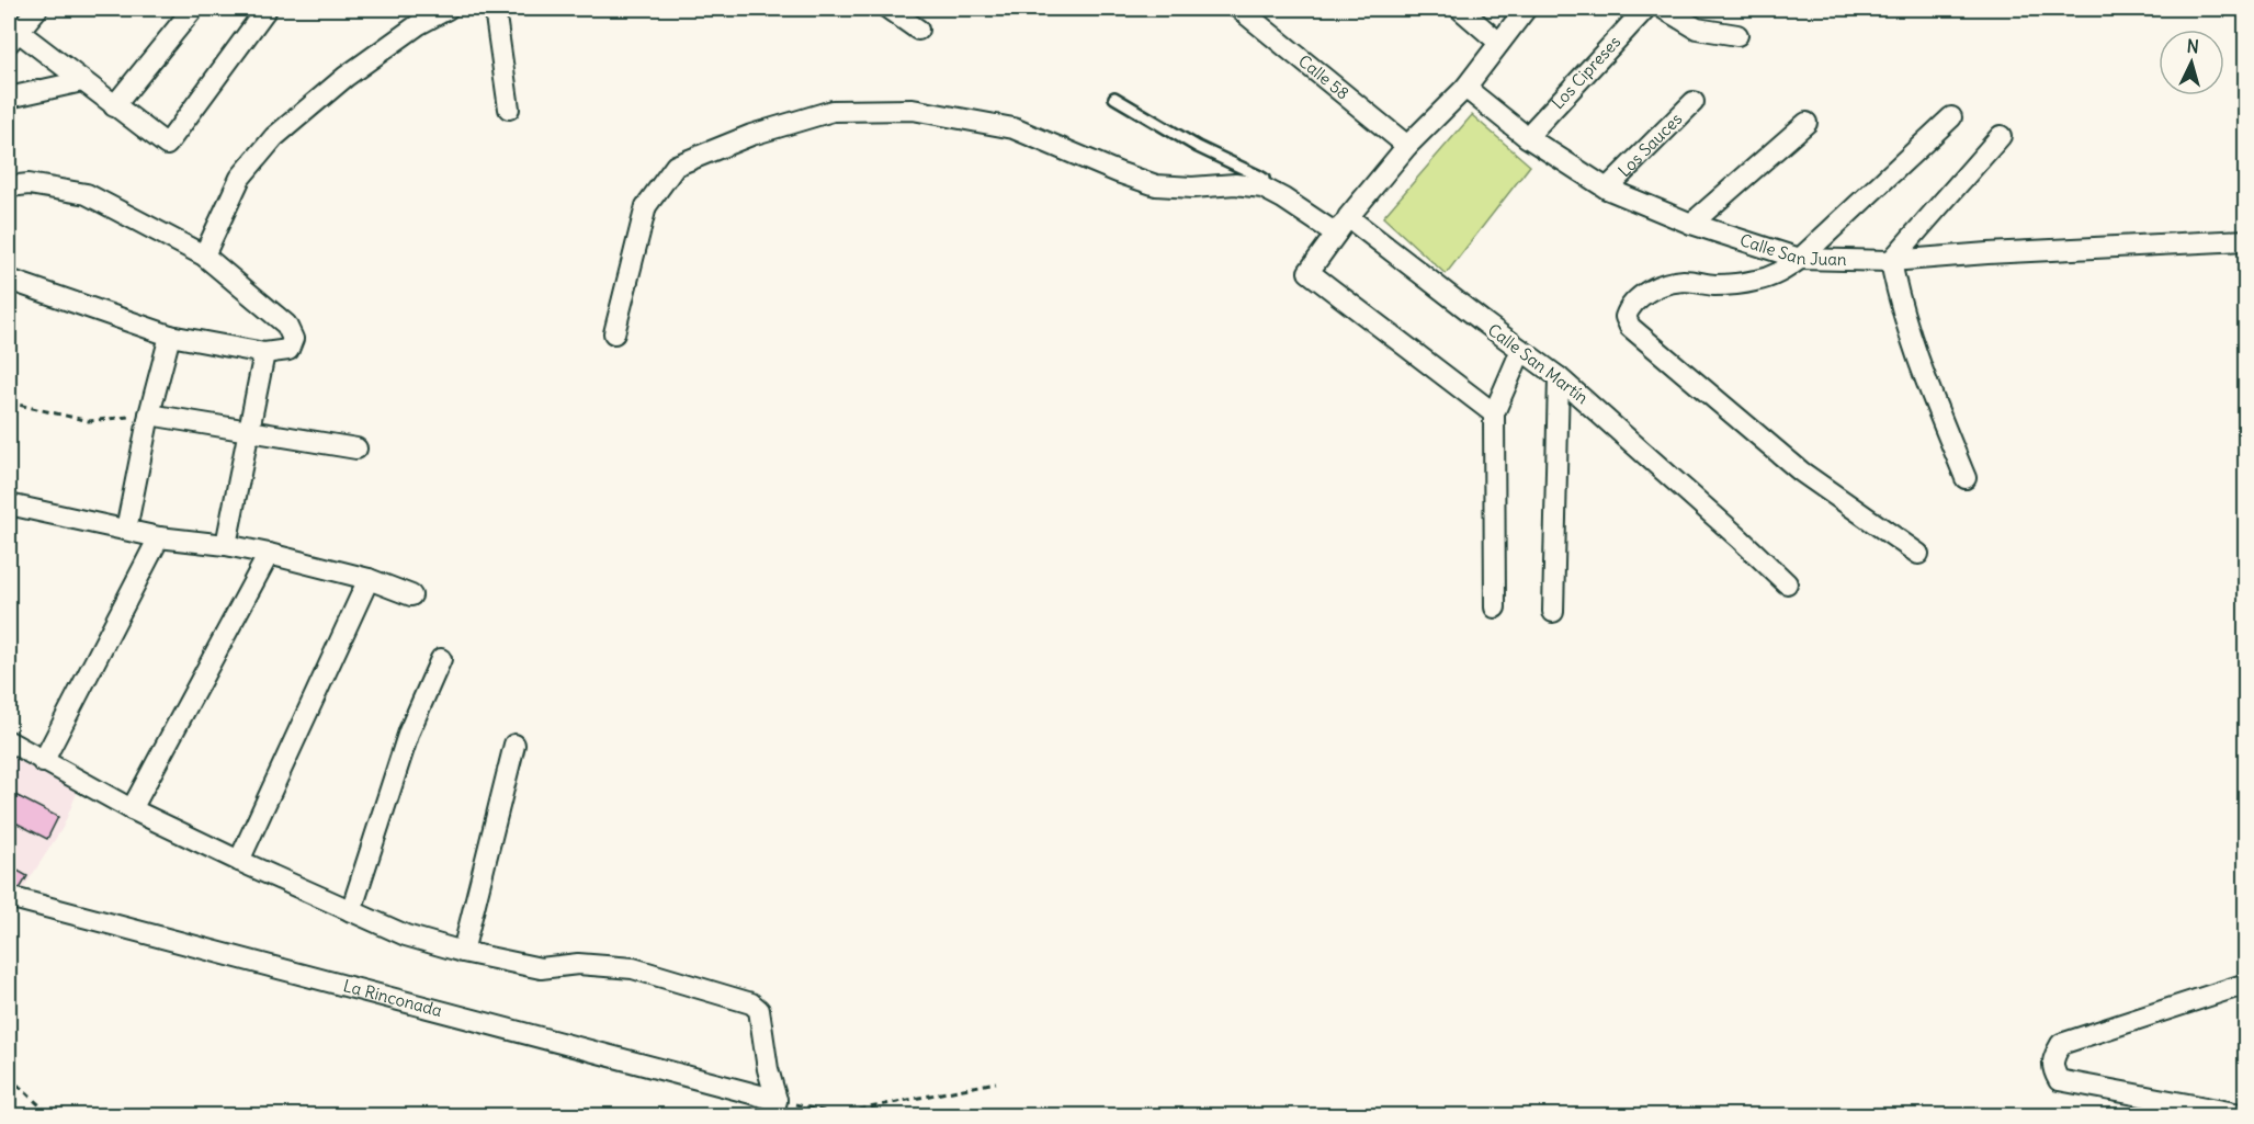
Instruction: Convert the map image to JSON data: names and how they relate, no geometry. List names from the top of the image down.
{
  "streets": {
    "street": [
      "Los Cipreses",
      "Calle 58",
      "Los Sauces",
      "Calle San Juan",
      "Calle San Martín",
      "La Rinconada"
    ]
  },
  "crossings": [
    ["Los Cipreses", "Calle San Juan"],
    ["Los Sauces", "Calle San Juan"]
  ],
  "north": "top"
}
